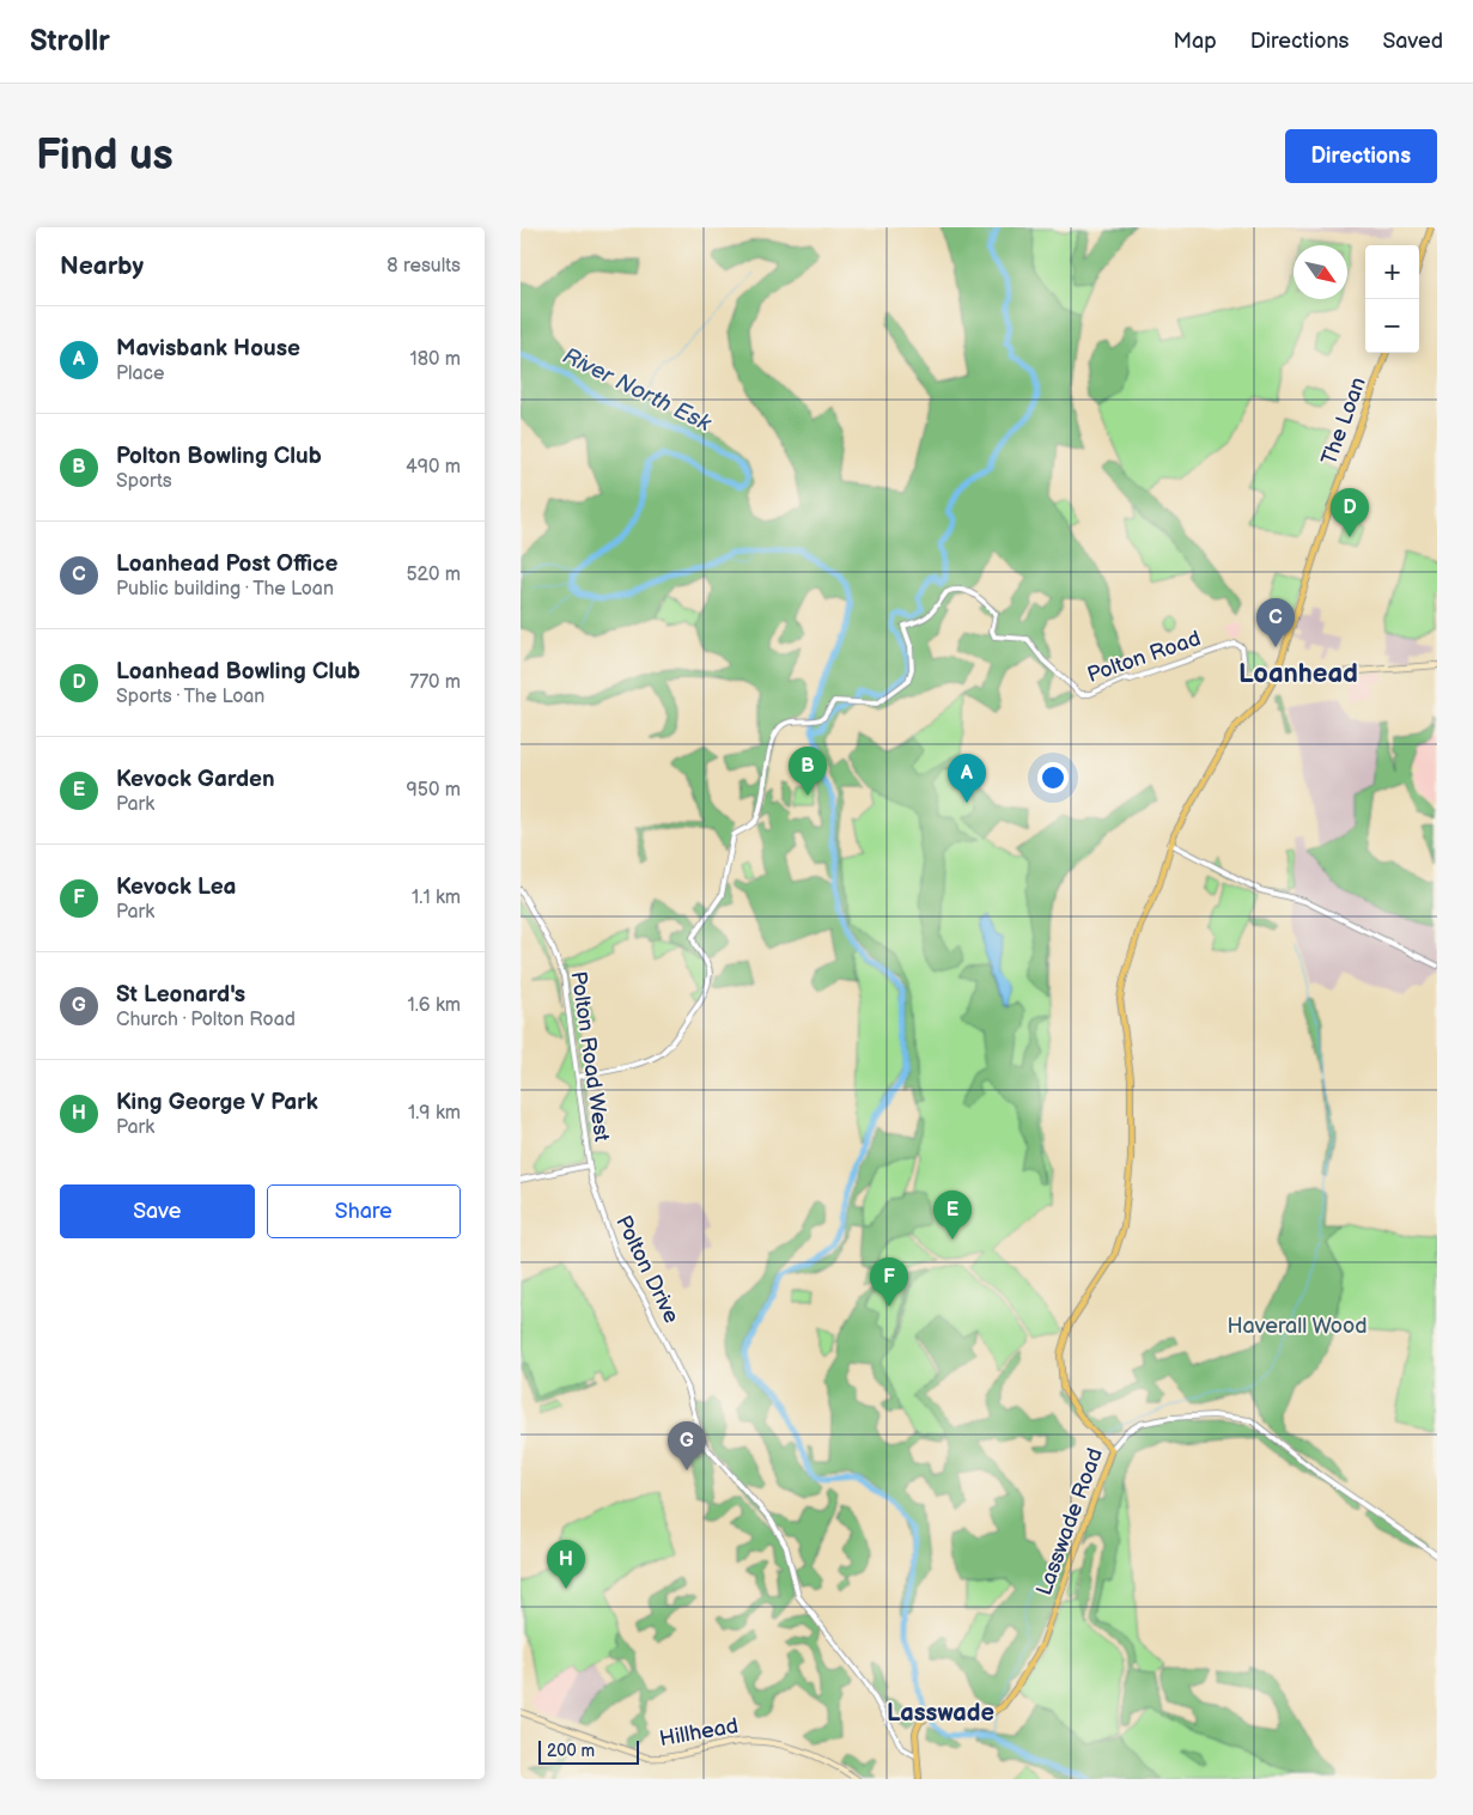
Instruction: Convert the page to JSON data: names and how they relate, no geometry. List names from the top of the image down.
{
  "streets": {
    "main road": ["The Loan", "Lasswade Road", "Hillhead"],
    "street": ["Polton Road", "Polton Road West", "Polton Drive"]
  },
  "crossings": [
    ["The Loan", "Polton Road"],
    ["Polton Road", "Polton Road West"],
    ["Polton Road West", "Polton Drive"],
    ["Polton Drive", "Lasswade Road"]
  ],
  "districts": ["Loanhead", "Lasswade"],
  "water": ["River North Esk"],
  "parks": ["Haverall Wood"],
  "scale_bar": "200 m",
  "north": "bottom right",
  "page": {
    "header": "Strollr",
    "nav": ["Map", "Directions", "Saved"],
    "buttons": [
      "Directions",
      ["Save", "Share"]
    ],
    "title": "Find us",
    "heading": ["Nearby", "8 results"],
    "map_buttons": ["+", "−"],
    "list": [
      {
        "mark": "A",
        "name": "Mavisbank House",
        "note": "Place",
        "value": "180 m"
      },
      {
        "mark": "B",
        "name": "Polton Bowling Club",
        "note": "Sports",
        "value": "490 m"
      },
      {
        "mark": "C",
        "name": "Loanhead Post Office",
        "note": "Public building · The Loan",
        "value": "520 m"
      },
      {
        "mark": "D",
        "name": "Loanhead Bowling Club",
        "note": "Sports · The Loan",
        "value": "770 m"
      },
      {
        "mark": "E",
        "name": "Kevock Garden",
        "note": "Park",
        "value": "950 m"
      },
      {
        "mark": "F",
        "name": "Kevock Lea",
        "note": "Park",
        "value": "1.1 km"
      },
      {
        "mark": "G",
        "name": "St Leonard's",
        "note": "Church · Polton Road",
        "value": "1.6 km"
      },
      {
        "mark": "H",
        "name": "King George V Park",
        "note": "Park",
        "value": "1.9 km"
      }
    ],
    "pins": [
      "D",
      "C",
      "B",
      "A",
      "E",
      "F",
      "G",
      "H"
    ],
    "scale": "200 m"
  }
}
